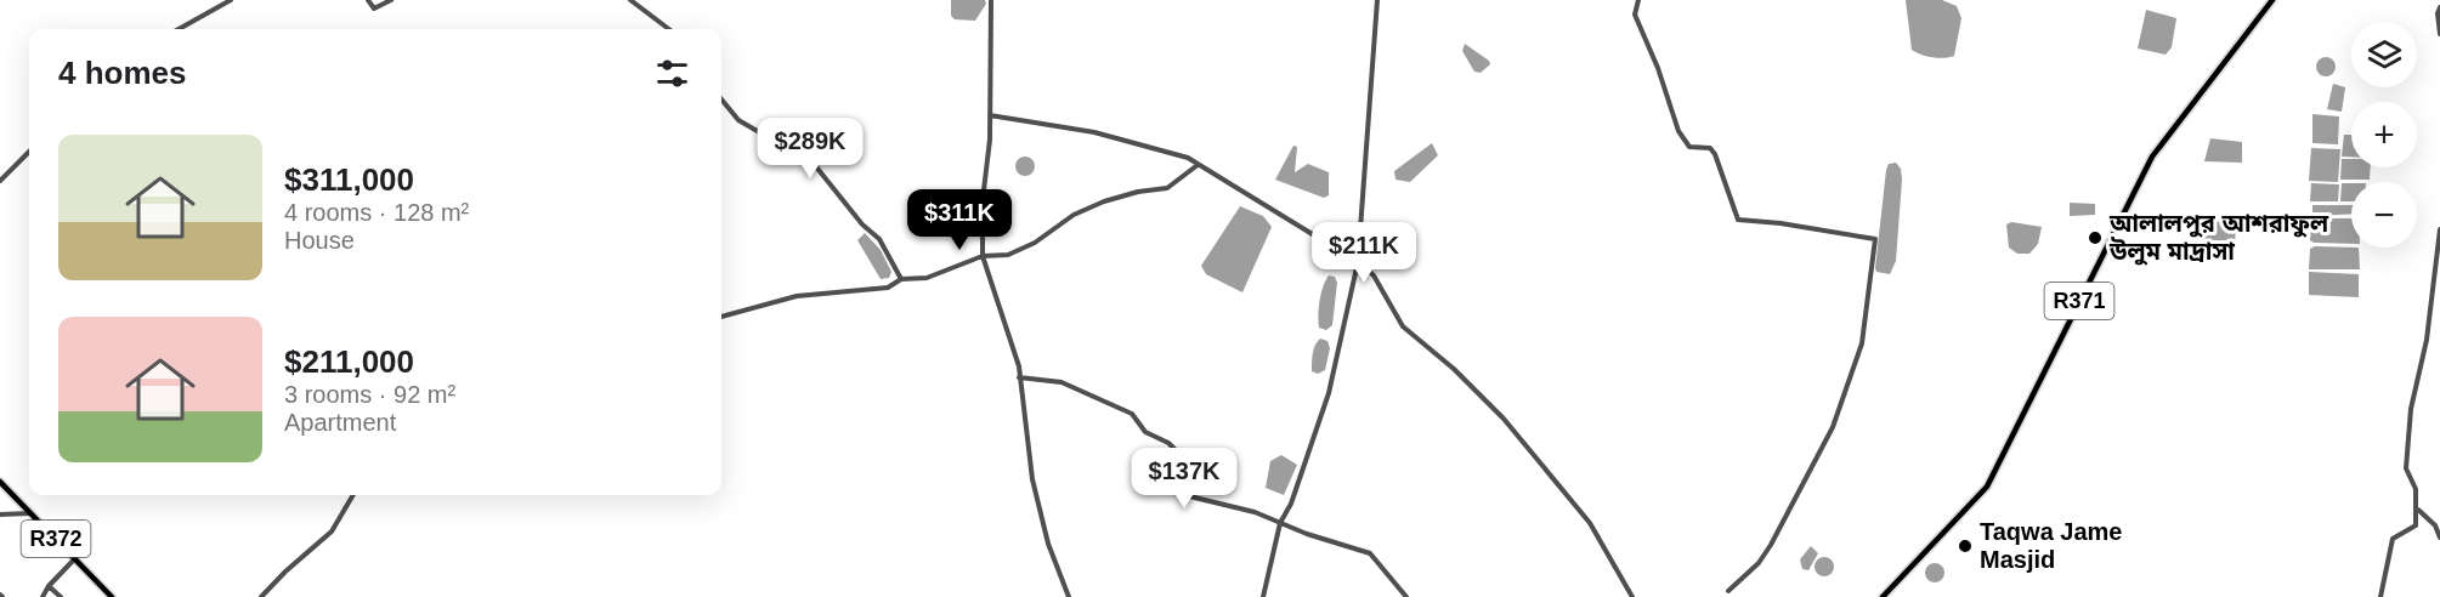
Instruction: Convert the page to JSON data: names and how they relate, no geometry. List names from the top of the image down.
{
  "streets": {
    "main road": ["R371", "R372"]
  },
  "places": ["আলালপুর আশরাফুল উলুম মাদ্রাসা", "Taqwa Jame Masjid"],
  "page": {
    "map_buttons": ["+", "−"],
    "heading": "4 homes",
    "list": [
      {
        "name": "$311,000",
        "note": "4 rooms · 128 m² · House"
      },
      {
        "name": "$211,000",
        "note": "3 rooms · 92 m² · Apartment"
      }
    ],
    "price": [
      "$289K",
      "$311K",
      "$211K",
      "$137K"
    ]
  }
}
